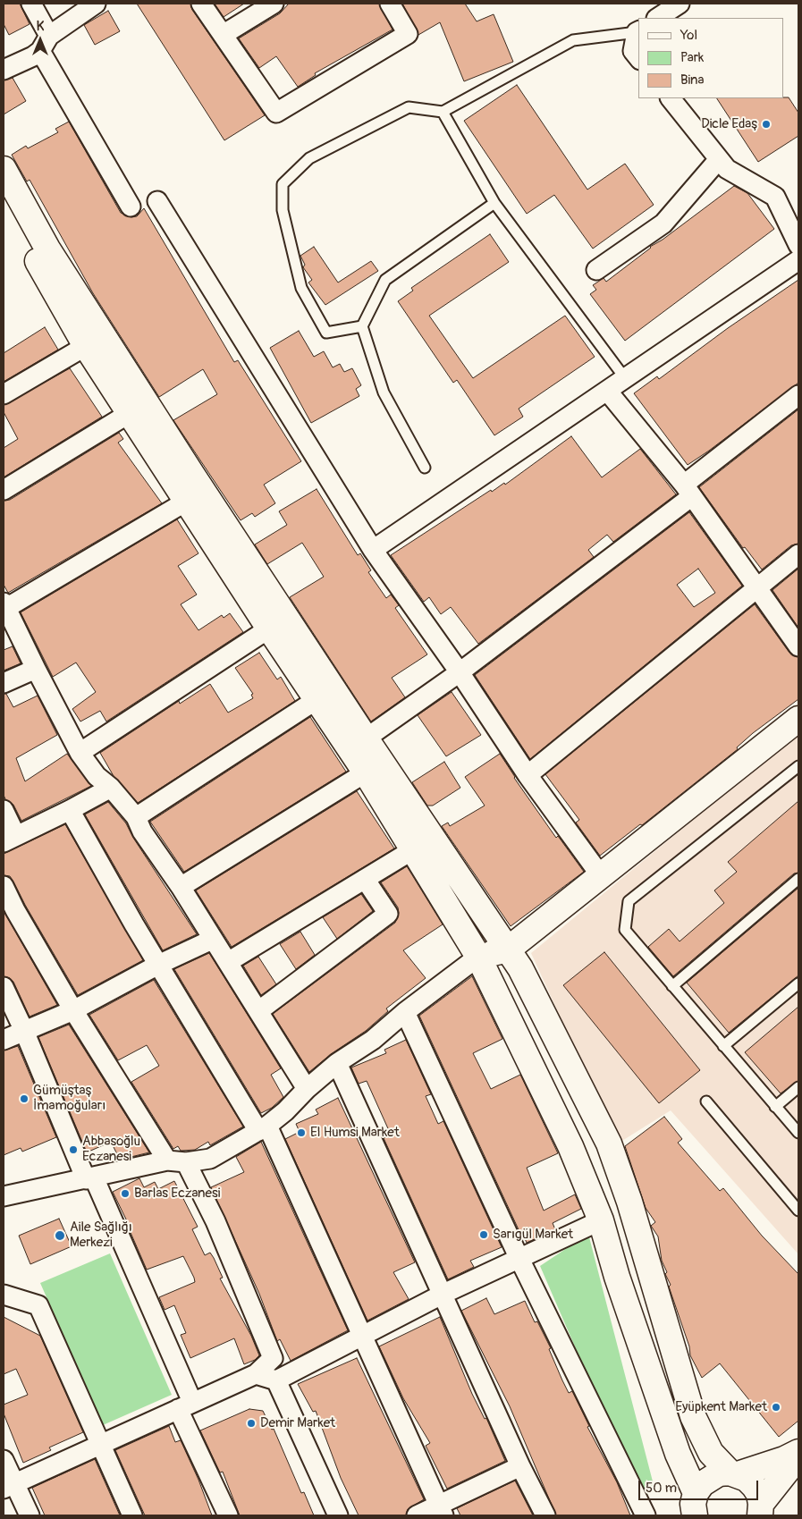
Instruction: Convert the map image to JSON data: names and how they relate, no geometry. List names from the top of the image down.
{
  "places": [
    "Dicle Edaş",
    "Gümüştaş İmamoğuları",
    "El Humsi Market",
    "Abbasoğlu Eczanesi",
    "Barlas Eczanesi",
    "Sarıgül Market",
    "Aile Sağlığı Merkezi",
    "Eyüpkent Market",
    "Demir Market"
  ],
  "legend": ["Yol", "Park", "Bina"],
  "scale_bar": "50 m",
  "north": "top"
}
